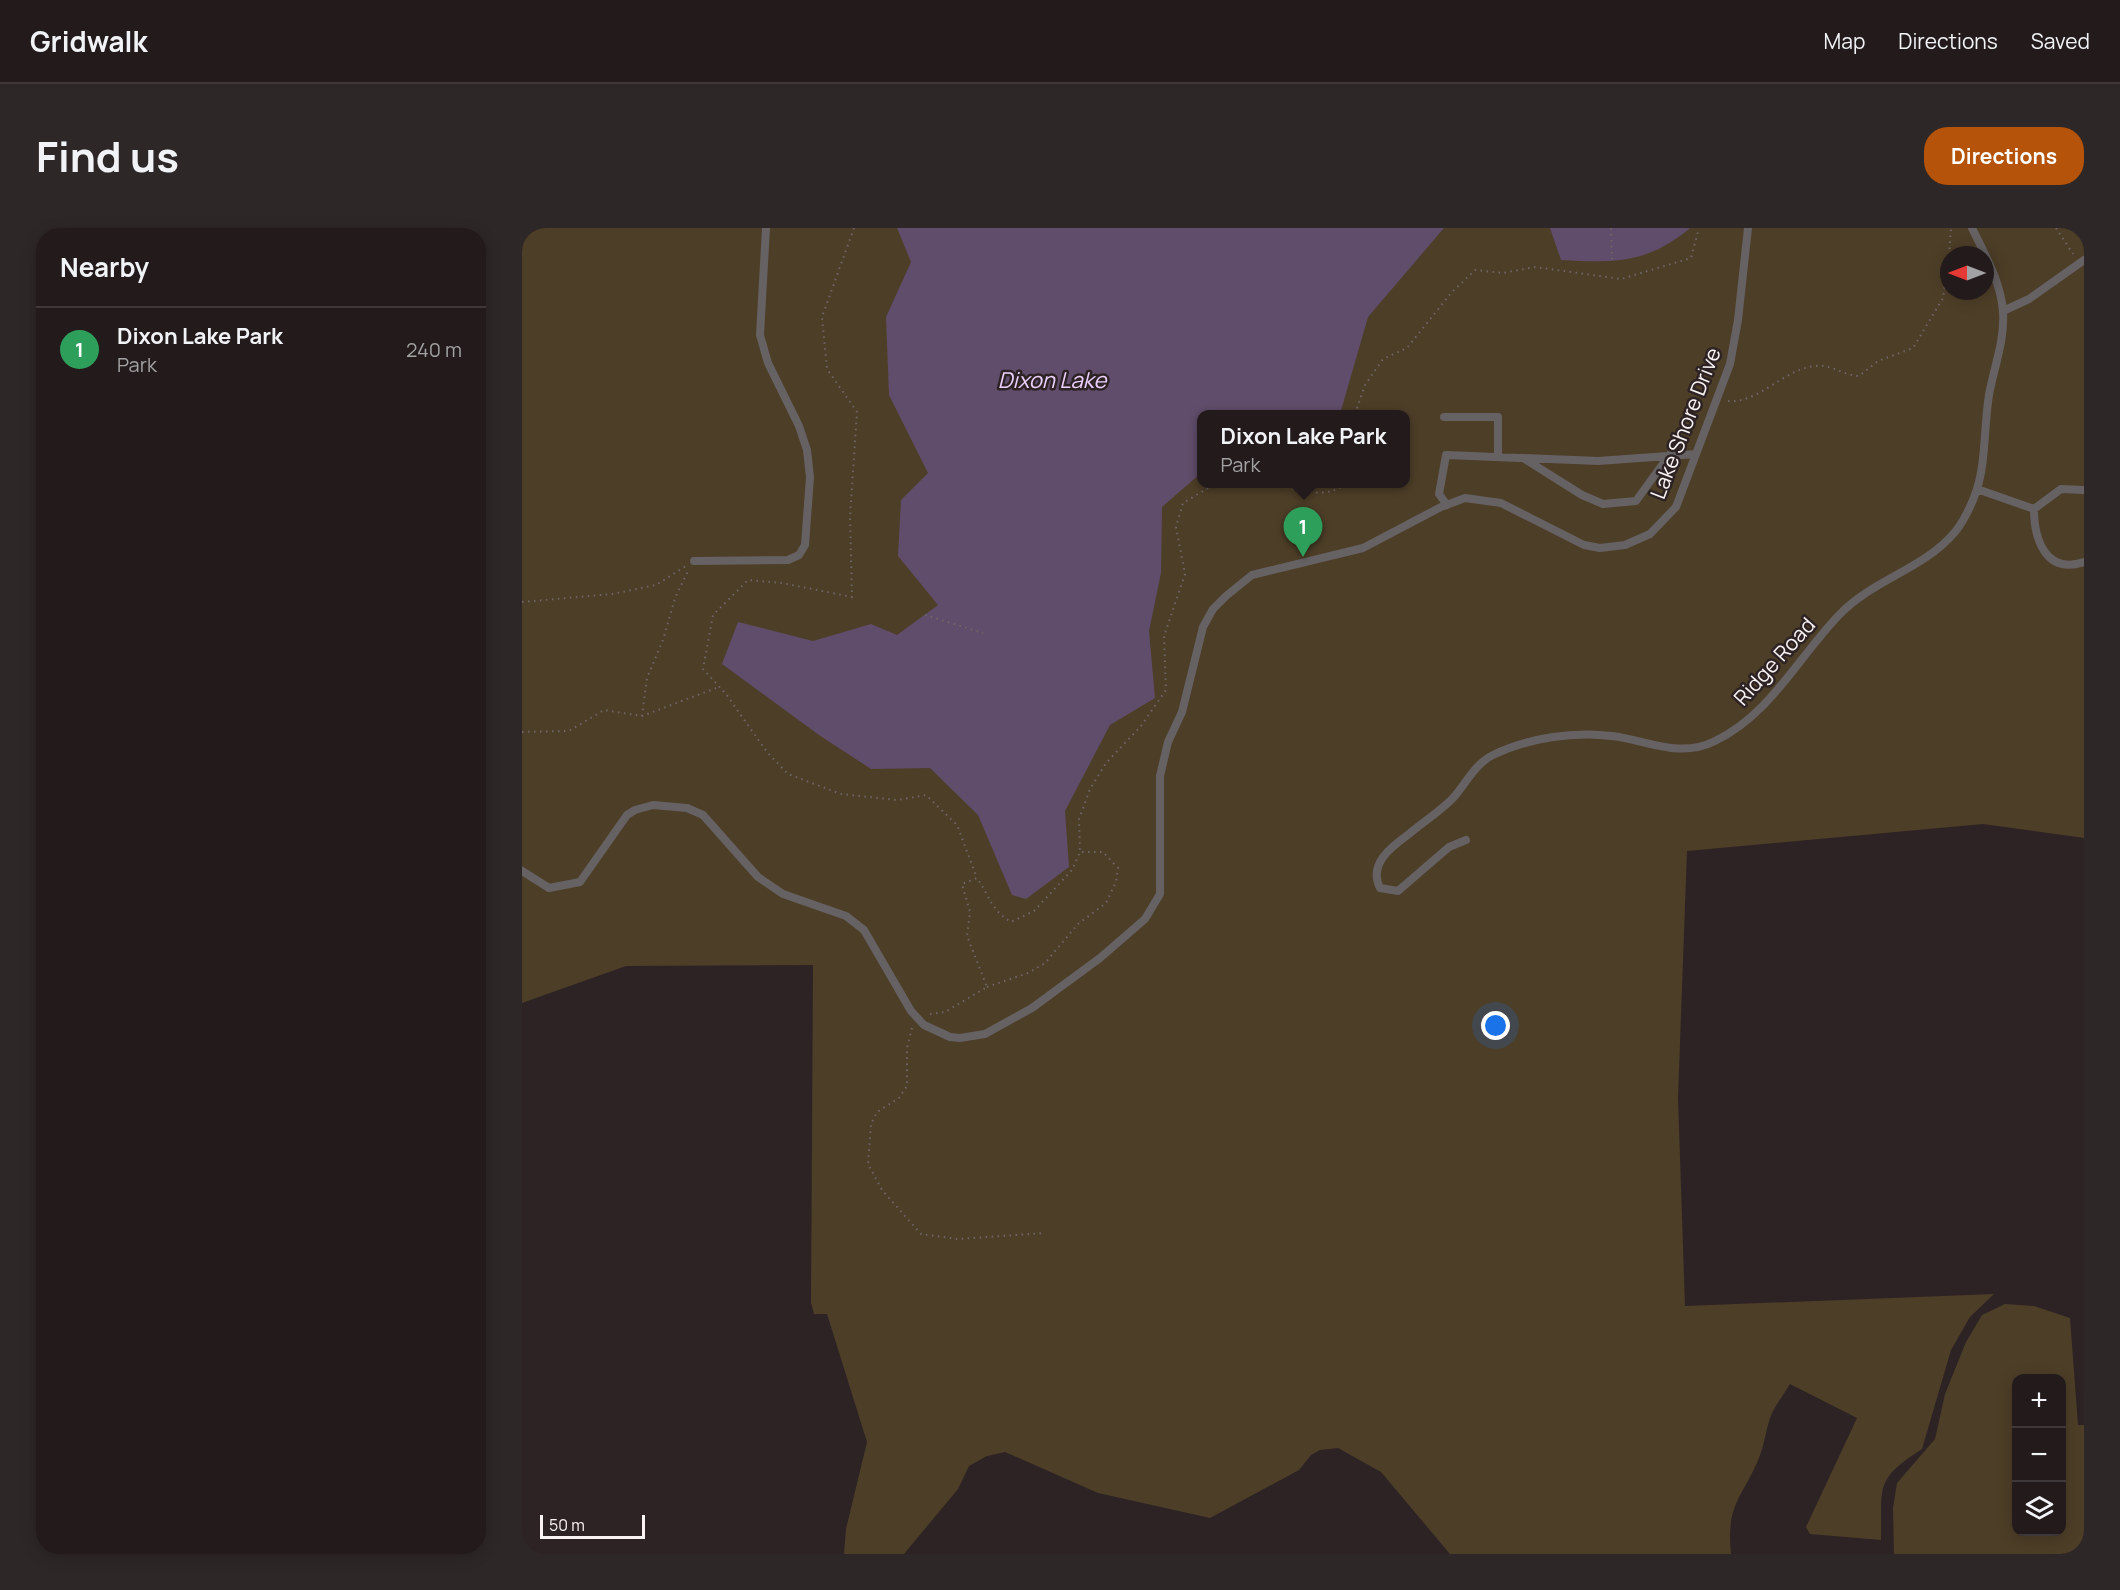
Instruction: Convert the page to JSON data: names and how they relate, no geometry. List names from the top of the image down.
{
  "streets": {
    "lane": ["Lake Shore Drive", "Ridge Road"]
  },
  "water": ["Dixon Lake"],
  "scale_bar": "50 m",
  "north": "left",
  "page": {
    "header": "Gridwalk",
    "nav": ["Map", "Directions", "Saved"],
    "title": "Find us",
    "buttons": "Directions",
    "heading": "Nearby",
    "list": [
      {
        "mark": "1",
        "name": "Dixon Lake Park",
        "note": "Park",
        "value": "240 m"
      }
    ],
    "popup": ["Dixon Lake Park", "Park"],
    "pins": "1",
    "map_buttons": ["+", "−"],
    "scale": "50 m"
  }
}
